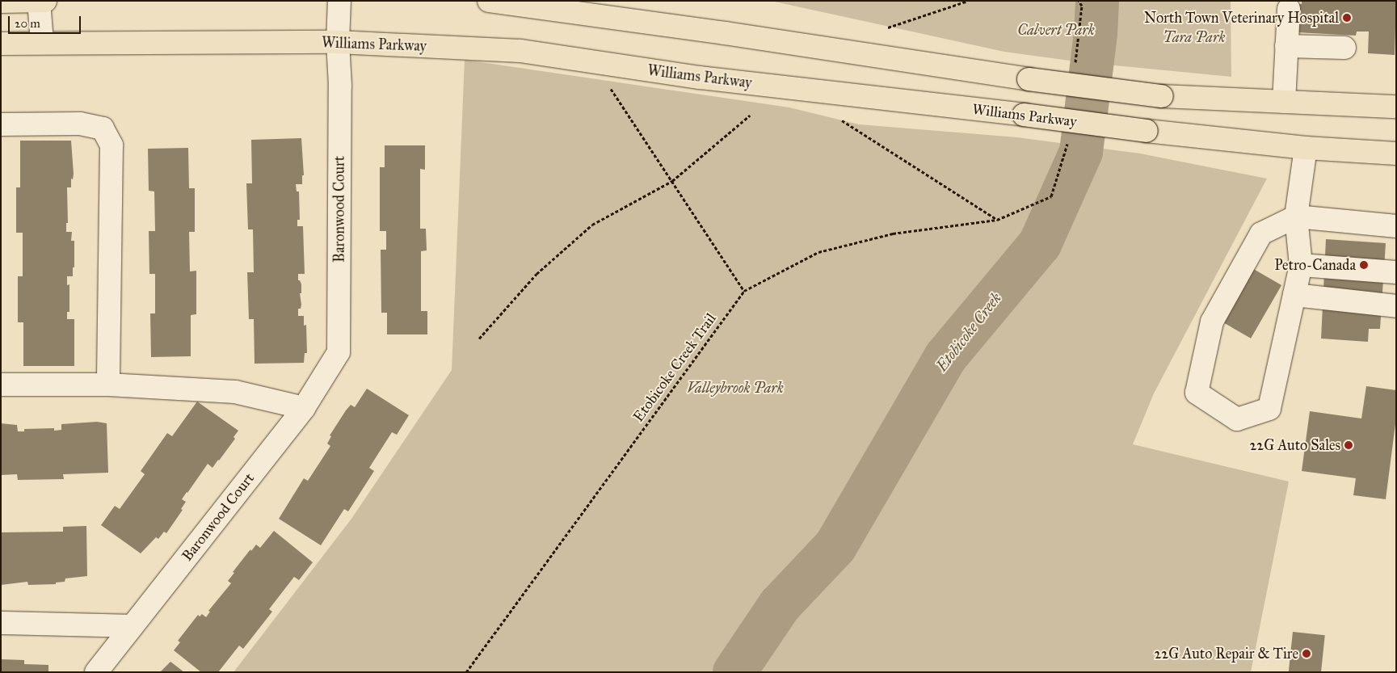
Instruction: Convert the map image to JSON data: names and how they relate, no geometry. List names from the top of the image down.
{
  "streets": {
    "main road": ["Williams Parkway"],
    "street": ["Baronwood Court"],
    "path": ["Etobicoke Creek Trail"]
  },
  "crossings": [
    ["Williams Parkway", "Baronwood Court"]
  ],
  "water": ["Etobicoke Creek"],
  "parks": ["Calvert Park", "Tara Park", "Valleybrook Park"],
  "places": [
    "North Town Veterinary Hospital",
    "Petro-Canada",
    "22G Auto Sales",
    "22G Auto Repair & Tire"
  ],
  "scale_bar": "20 m"
}
